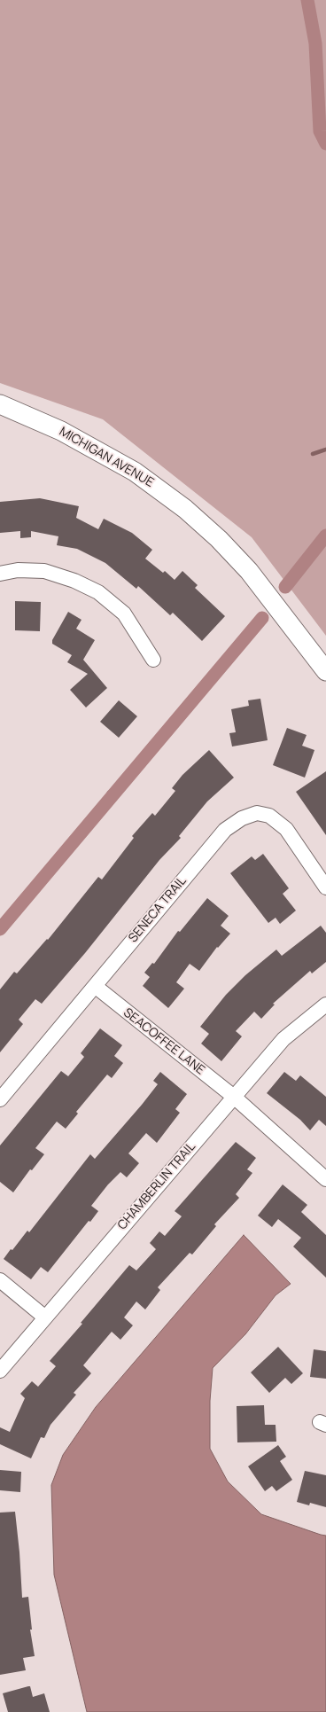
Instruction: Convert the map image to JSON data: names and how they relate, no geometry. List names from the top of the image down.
{
  "streets": {
    "street": [
      "MICHIGAN AVENUE",
      "SENECA TRAIL",
      "SEACOFFEE LANE",
      "CHAMBERLIN TRAIL"
    ]
  },
  "crossings": [
    ["SENECA TRAIL", "SEACOFFEE LANE"],
    ["SEACOFFEE LANE", "CHAMBERLIN TRAIL"]
  ]
}
